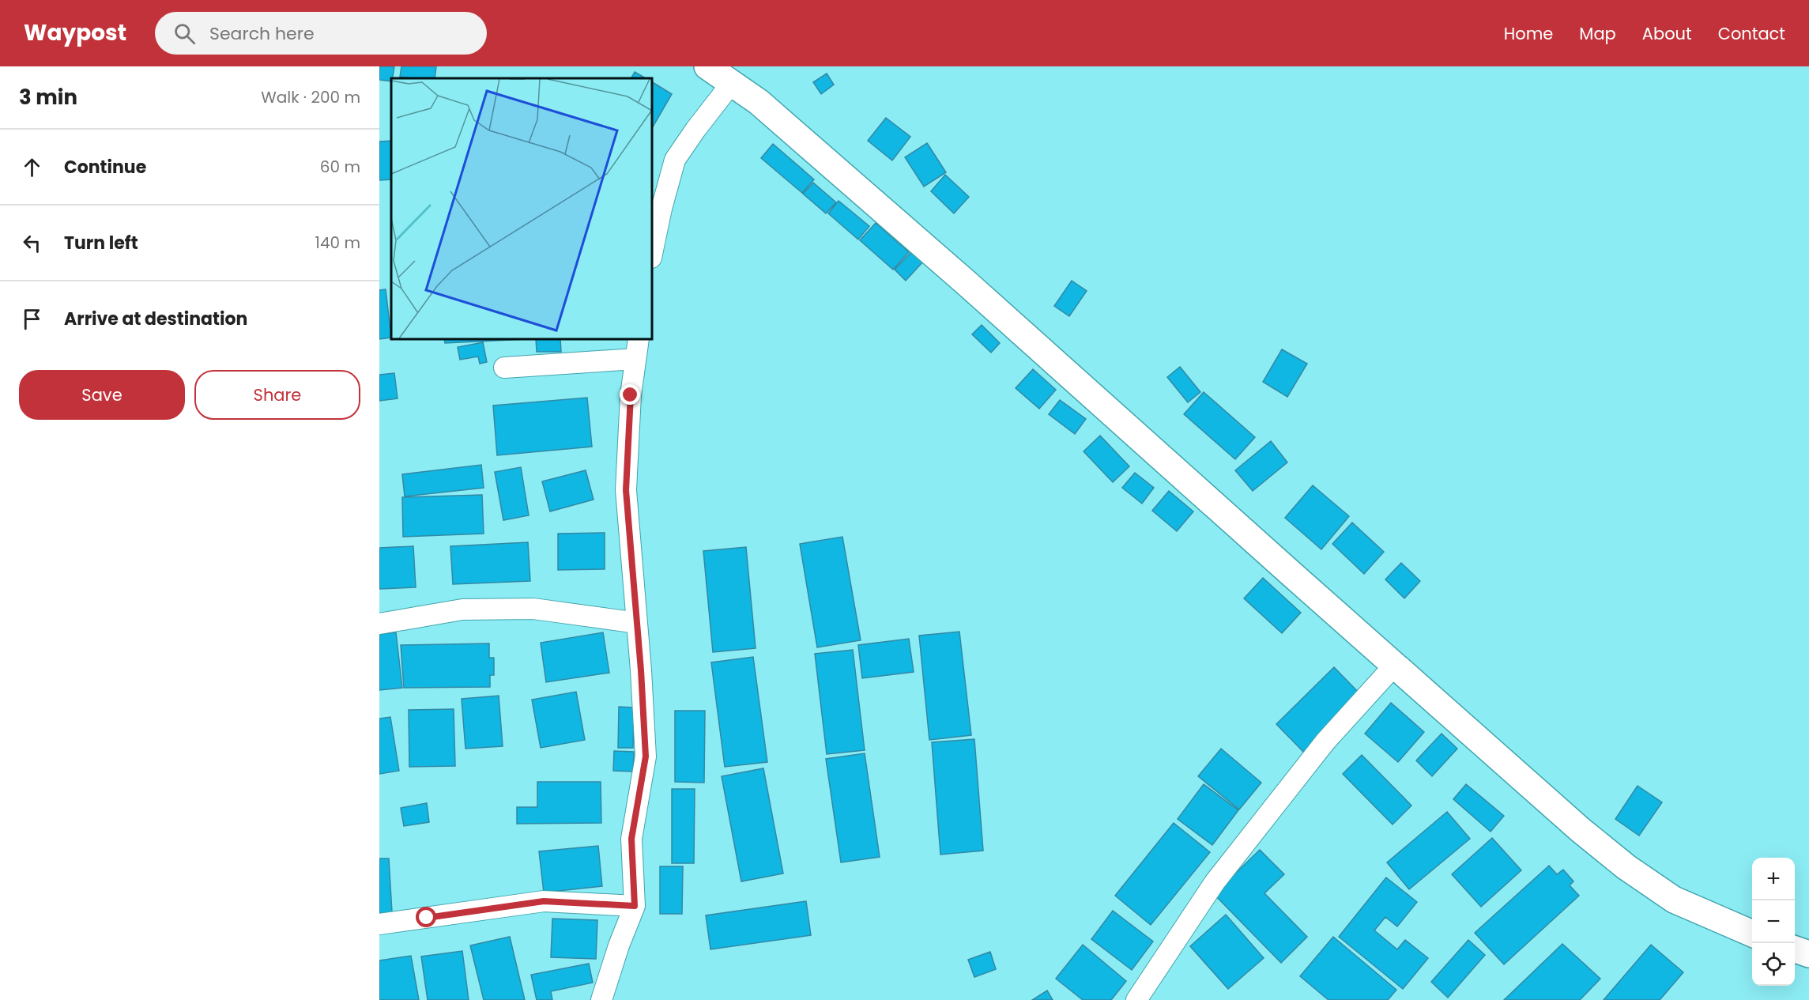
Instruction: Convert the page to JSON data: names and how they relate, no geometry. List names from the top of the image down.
{
  "page": {
    "header": "Waypost",
    "search": "Search here",
    "nav": [
      "Home",
      "Map",
      "About",
      "Contact"
    ],
    "heading": ["3 min", "Walk · 200 m"],
    "list": [
      ["Continue", "60 m"],
      ["Turn left", "140 m"],
      "Arrive at destination"
    ],
    "buttons": ["Save", "Share"],
    "map_buttons": ["+", "−"]
  }
}
